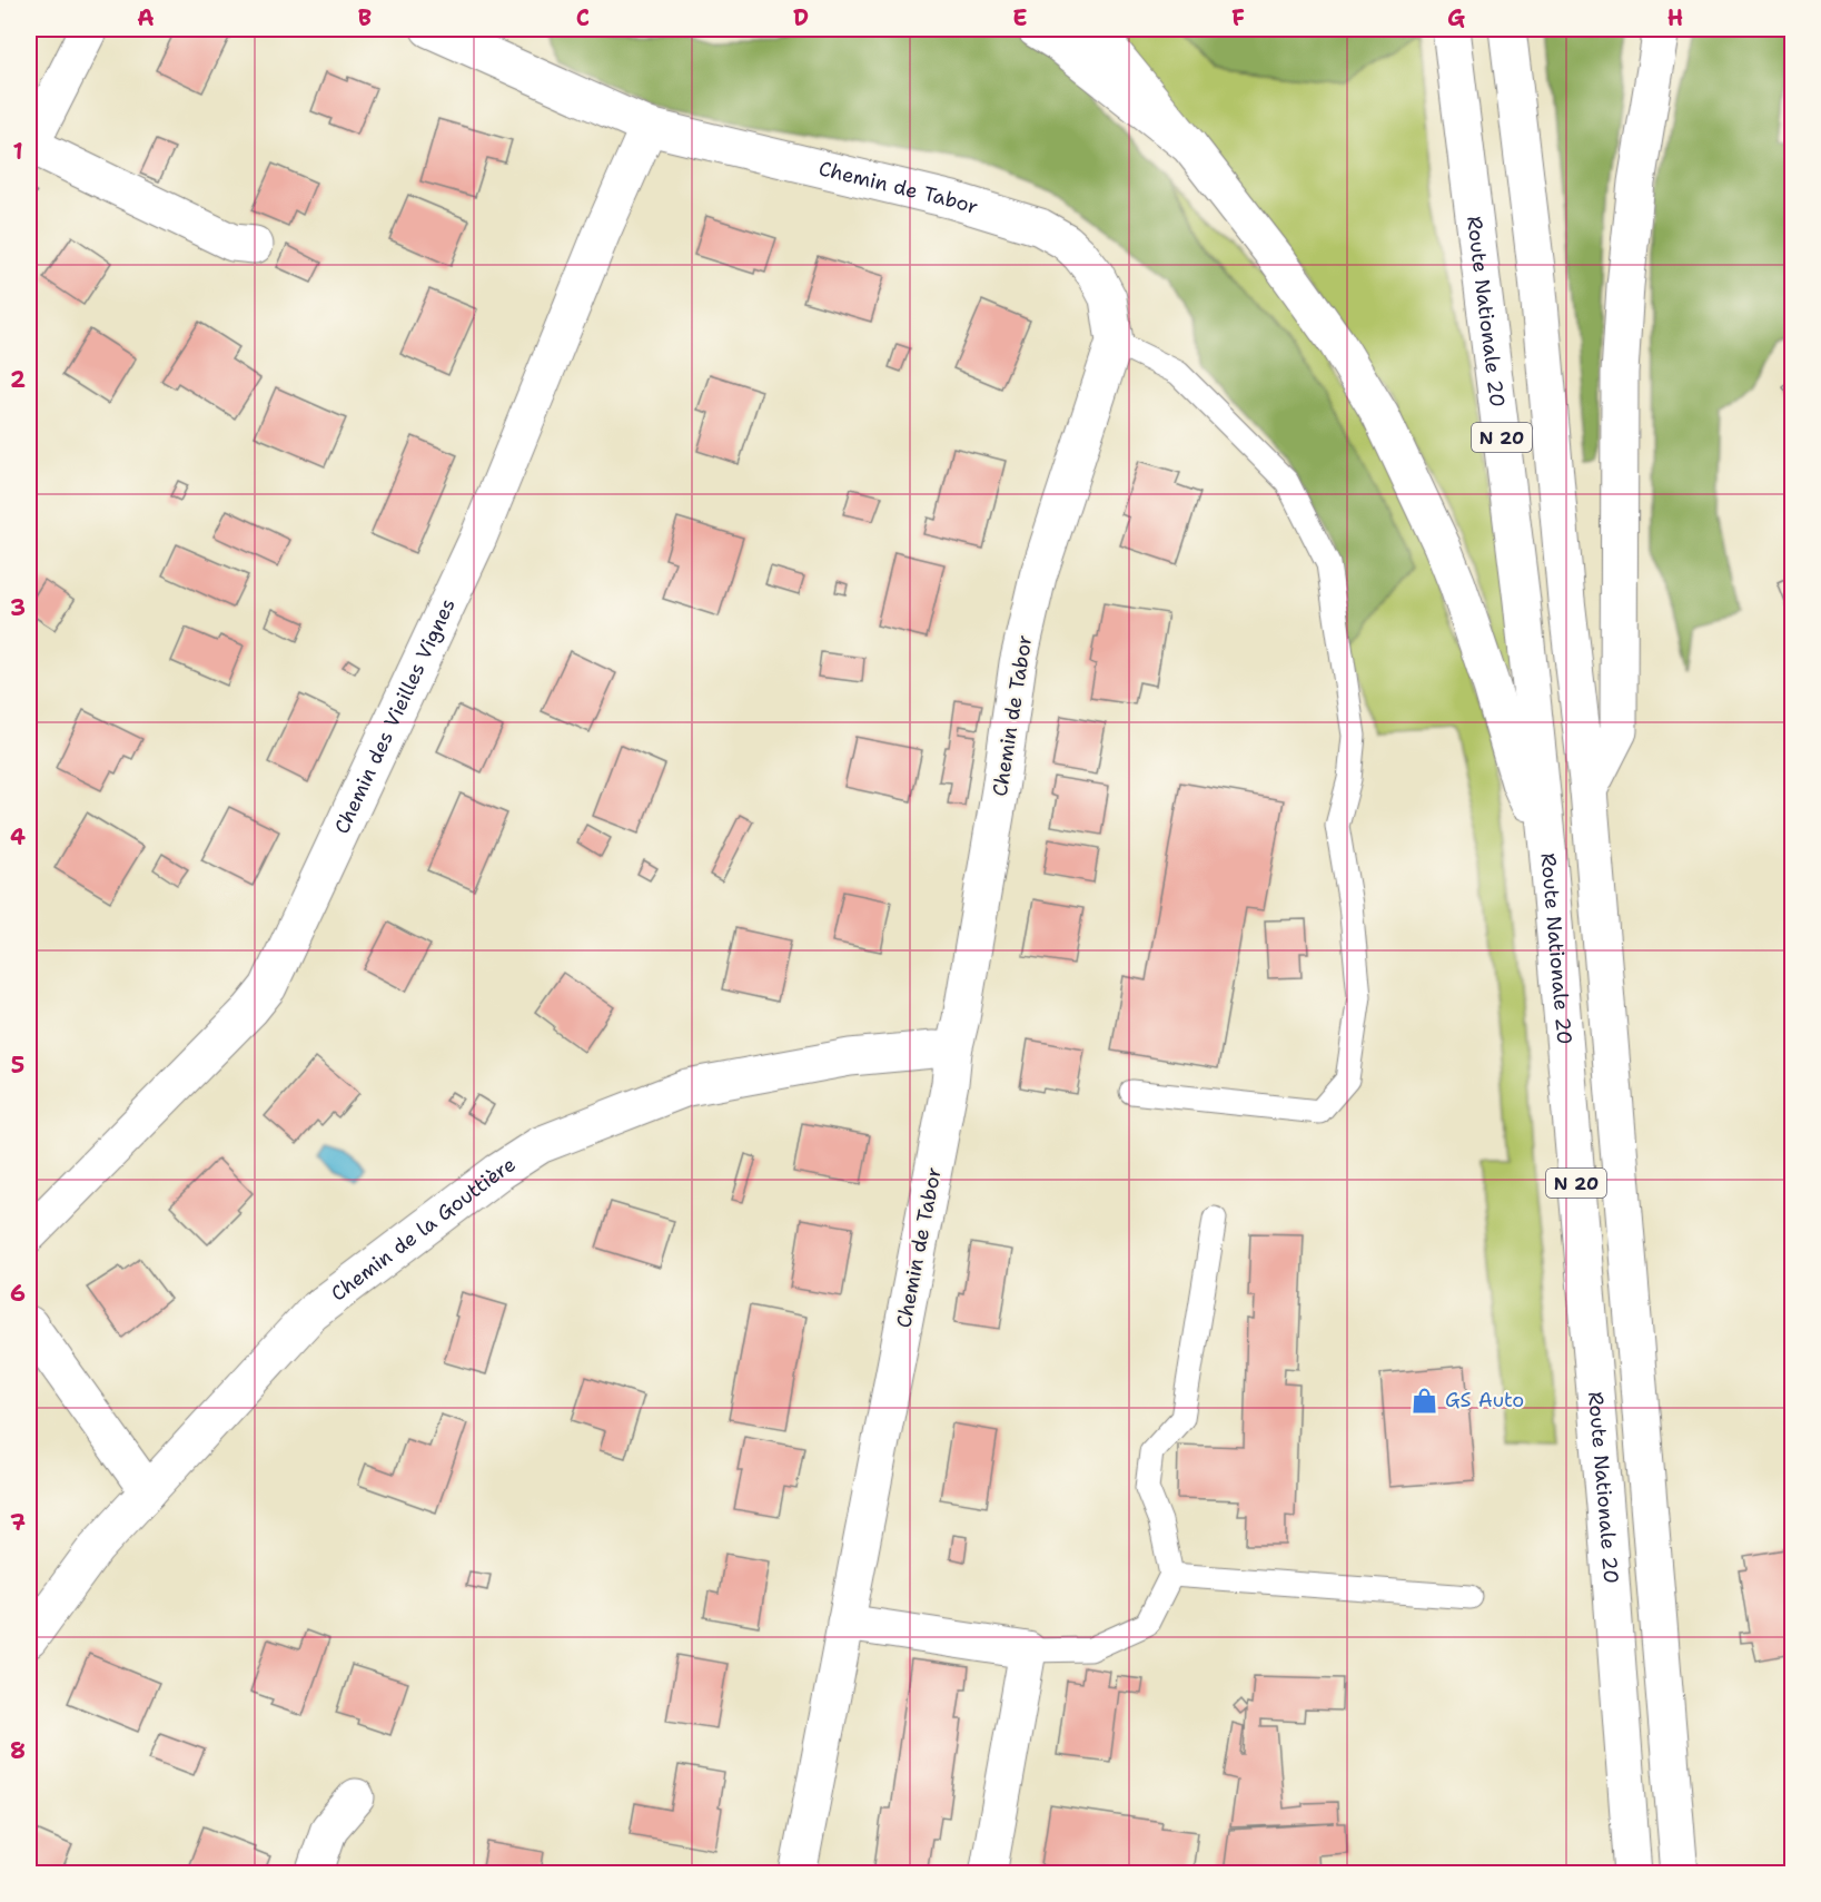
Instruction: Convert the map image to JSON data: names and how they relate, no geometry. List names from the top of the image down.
{
  "streets": {
    "main road": [
      "Chemin de Tabor",
      "Route Nationale 20",
      "N 20",
      "Chemin des Vieilles Vignes",
      "Chemin de la Gouttière"
    ]
  },
  "crossings": [
    ["Chemin de Tabor", "Chemin des Vieilles Vignes"],
    ["Chemin de Tabor", "Chemin de la Gouttière"]
  ],
  "places": {
    "shop": ["GS Auto"]
  },
  "grid": {
    "columns": [
      "A",
      "B",
      "C",
      "D",
      "E",
      "F",
      "G",
      "H"
    ],
    "rows": [
      "1",
      "2",
      "3",
      "4",
      "5",
      "6",
      "7",
      "8"
    ]
  }
}
